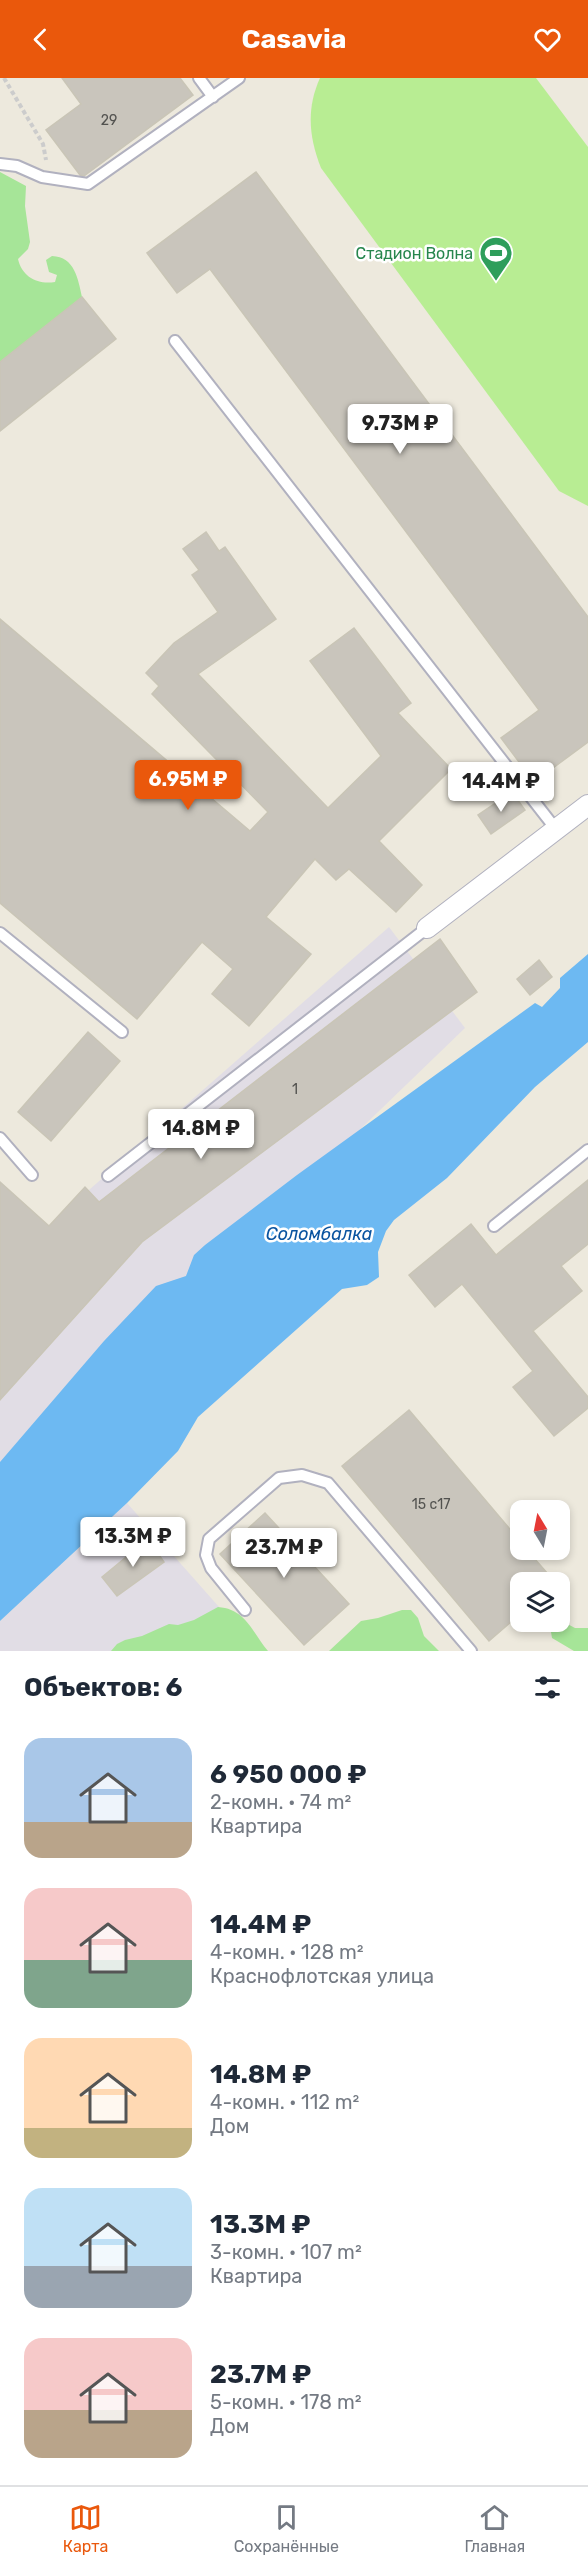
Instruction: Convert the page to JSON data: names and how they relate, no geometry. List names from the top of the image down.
{
  "water": ["Соломбалка"],
  "places": {
    "sports": ["Стадион Волна"]
  },
  "house_numbers": ["29", "1", "15 с17"],
  "north": "top",
  "page": {
    "header": "Casavia",
    "price": [
      "9.73M ₽",
      "6.95M ₽",
      "14.4M ₽",
      "14.8M ₽",
      "13.3M ₽",
      "23.7M ₽"
    ],
    "heading": "Объектов: 6",
    "list": [
      {
        "name": "6 950 000 ₽",
        "note": "2-комн. · 74 m² · Квартира"
      },
      {
        "name": "14.4M ₽",
        "note": "4-комн. · 128 m² · Краснофлотская улица"
      },
      {
        "name": "14.8M ₽",
        "note": "4-комн. · 112 m² · Дом"
      },
      {
        "name": "13.3M ₽",
        "note": "3-комн. · 107 m² · Квартира"
      },
      {
        "name": "23.7M ₽",
        "note": "5-комн. · 178 m² · Дом"
      }
    ],
    "tabs": ["Карта", "Сохранённые", "Главная"]
  }
}
